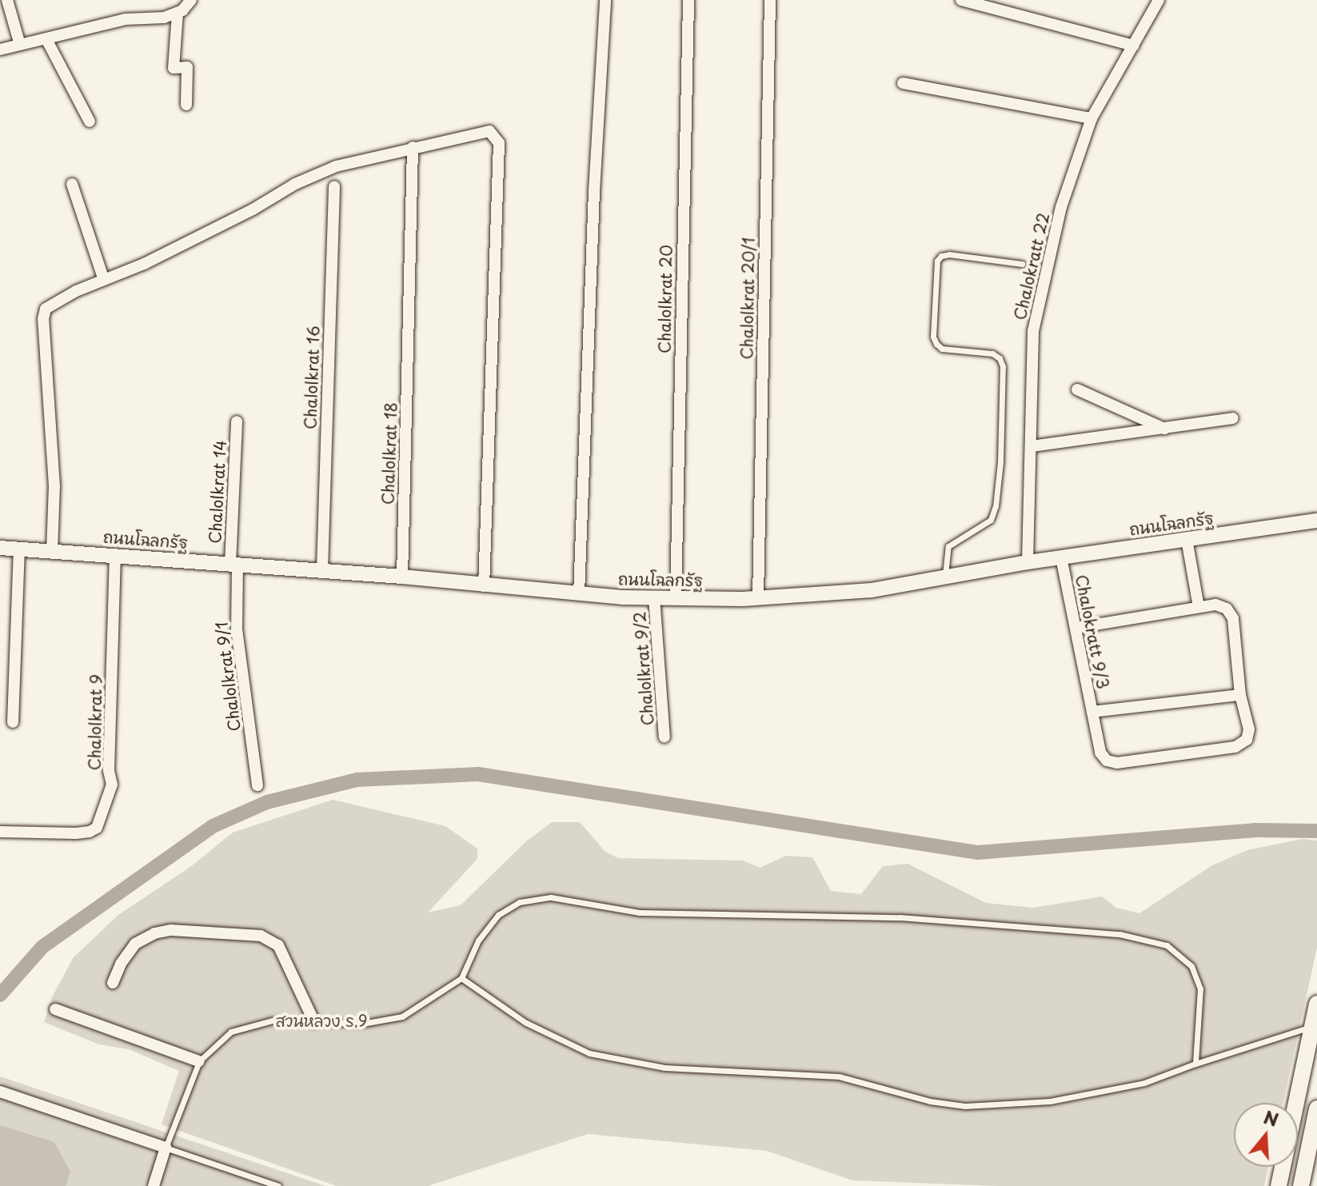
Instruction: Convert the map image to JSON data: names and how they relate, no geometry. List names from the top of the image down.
{
  "streets": {
    "street": [
      "Chalokratt 22",
      "Chalolkrat 20/1",
      "Chalolkrat 20",
      "Chalolkrat 16",
      "Chalolkrat 18",
      "Chalolkrat 14",
      "ถนนโฉลกรัฐ",
      "Chalokratt 9/3",
      "Chalolkrat 9/2",
      "Chalolkrat 9/1",
      "Chalolkrat 9"
    ]
  },
  "crossings": [
    ["Chalokratt 22", "ถนนโฉลกรัฐ"],
    ["Chalolkrat 20/1", "ถนนโฉลกรัฐ"],
    ["Chalolkrat 20", "ถนนโฉลกรัฐ"],
    ["Chalolkrat 16", "ถนนโฉลกรัฐ"],
    ["Chalolkrat 18", "ถนนโฉลกรัฐ"],
    ["Chalolkrat 14", "ถนนโฉลกรัฐ"],
    ["Chalolkrat 14", "Chalolkrat 9/1"],
    ["ถนนโฉลกรัฐ", "Chalokratt 9/3"],
    ["ถนนโฉลกรัฐ", "Chalolkrat 9/2"],
    ["ถนนโฉลกรัฐ", "Chalolkrat 9/1"],
    ["ถนนโฉลกรัฐ", "Chalolkrat 9"]
  ],
  "parks": ["สวนหลวง ร.9"],
  "north": "top"
}
